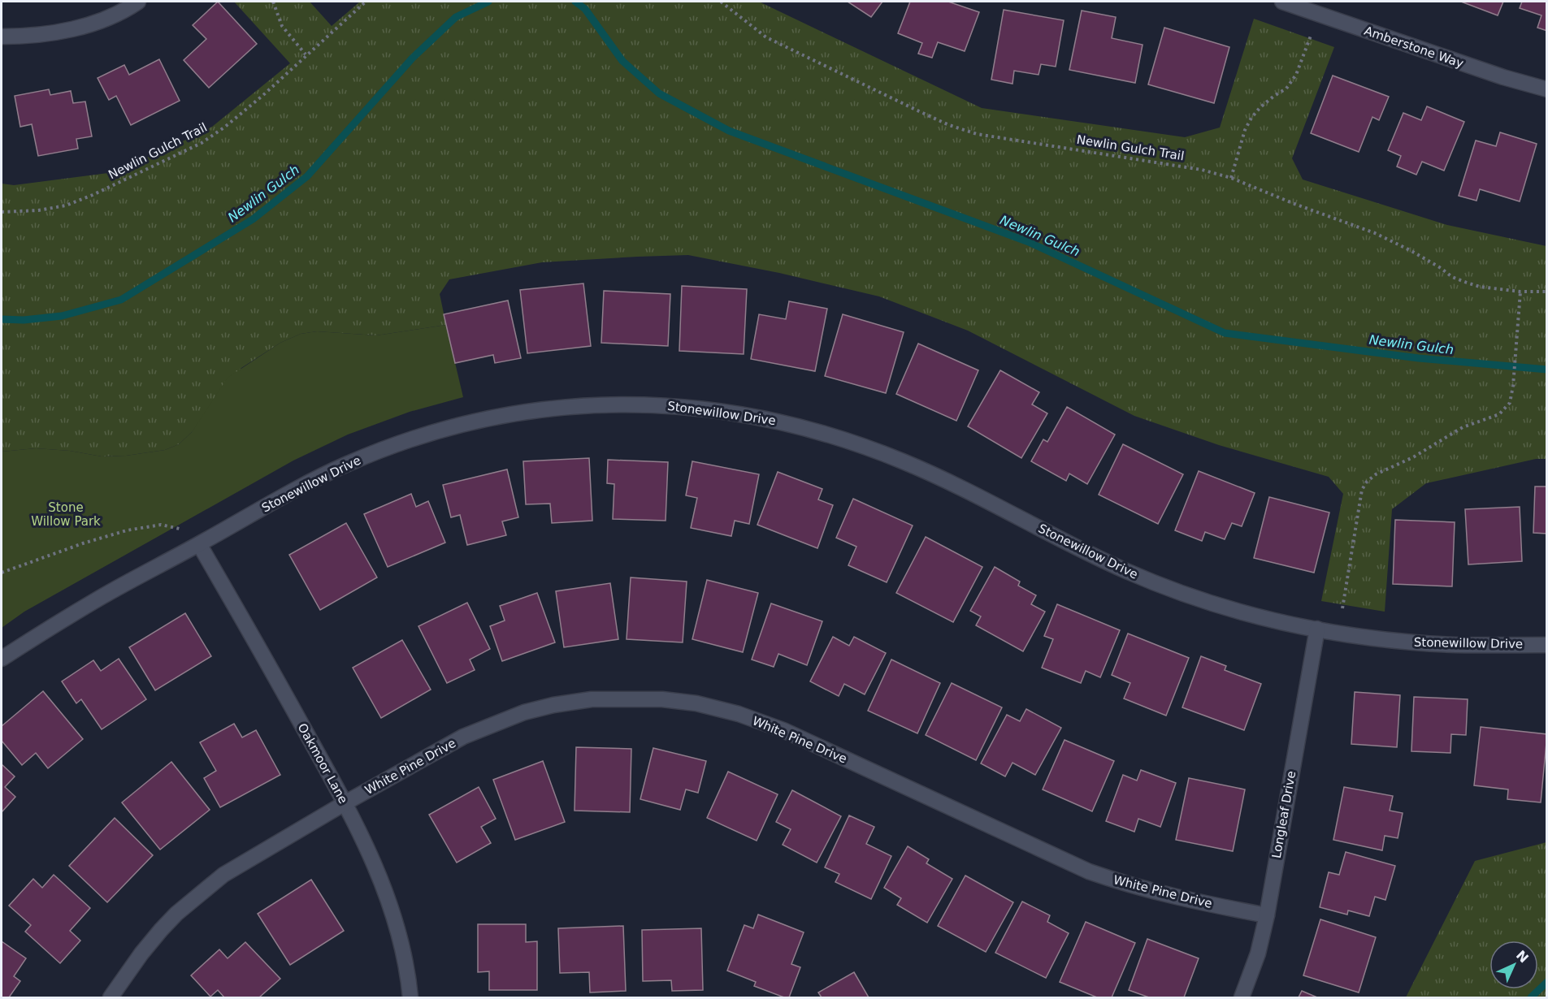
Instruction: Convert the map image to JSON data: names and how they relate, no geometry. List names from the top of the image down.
{
  "streets": {
    "street": [
      "Amberstone Way",
      "Stonewillow Drive",
      "White Pine Drive",
      "Oakmoor Lane",
      "Longleaf Drive"
    ],
    "path": ["Newlin Gulch Trail"]
  },
  "crossings": [
    ["Stonewillow Drive", "Oakmoor Lane"],
    ["Stonewillow Drive", "Longleaf Drive"],
    ["White Pine Drive", "Oakmoor Lane"],
    ["White Pine Drive", "Longleaf Drive"]
  ],
  "water": ["Newlin Gulch"],
  "parks": ["Stone Willow Park"],
  "north": "top right"
}
